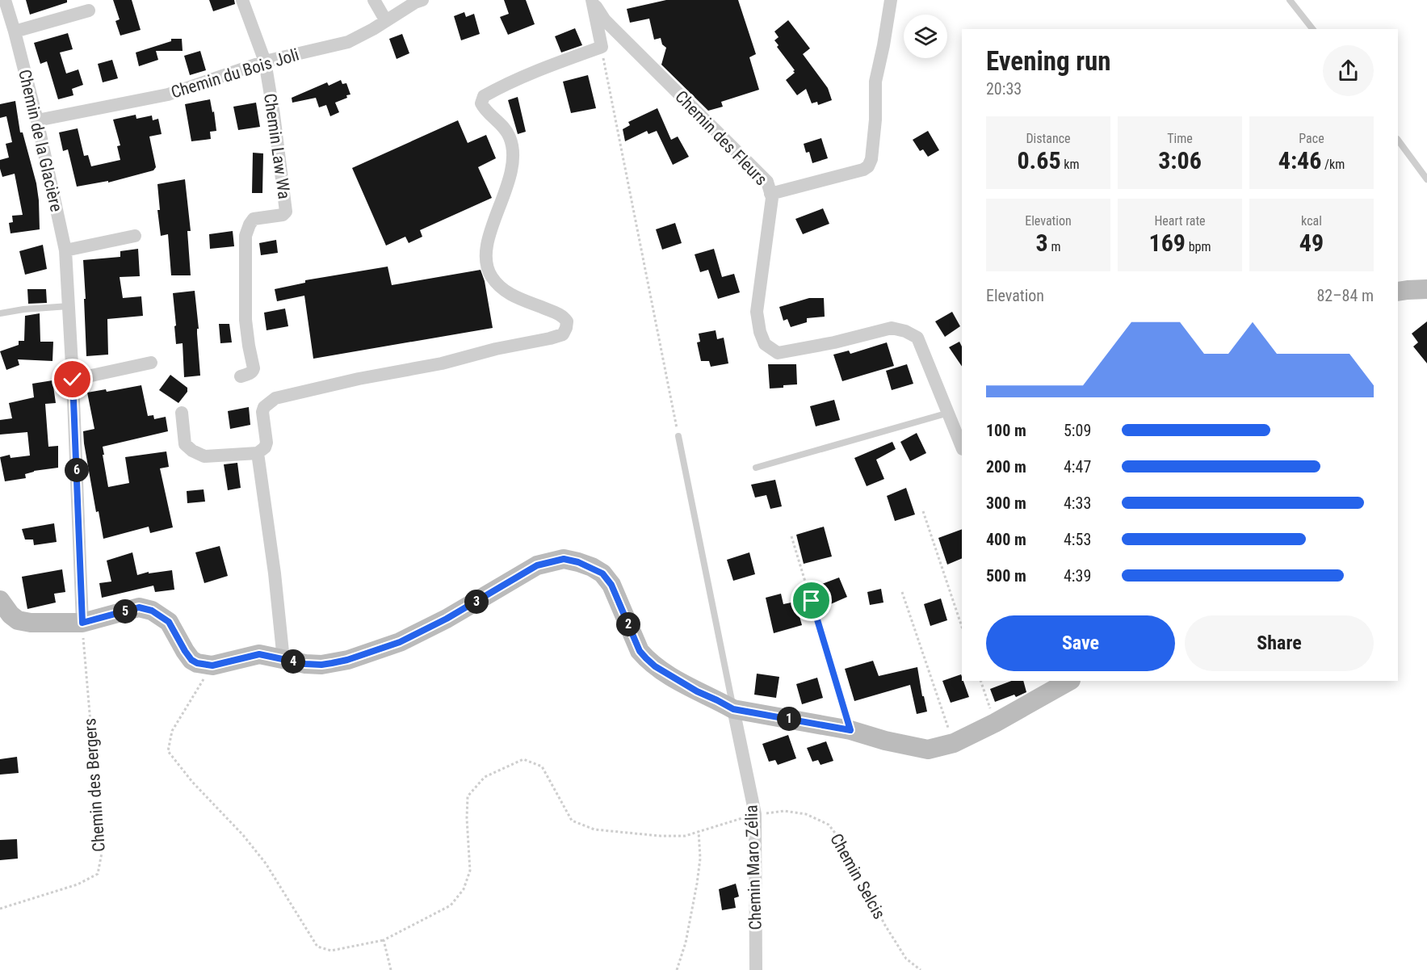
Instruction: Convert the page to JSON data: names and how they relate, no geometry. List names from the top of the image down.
{
  "streets": {
    "street": [
      "Chemin du Bois Joli",
      "Chemin des Fleurs",
      "Chemin de la Glacière",
      "Chemin Law Wa",
      "Chemin Maro Zélia"
    ],
    "path": ["Chemin des Bergers", "Chemin Selcis"]
  },
  "crossings": [
    ["Chemin du Bois Joli", "Chemin de la Glacière"],
    ["Chemin du Bois Joli", "Chemin Law Wa"],
    ["Chemin de la Glacière", "Chemin des Bergers"],
    ["Chemin Maro Zélia", "Chemin Selcis"]
  ],
  "page": {
    "heading": ["Evening run", "20:33"],
    "stats": [
      ["Distance", "0.65 km"],
      ["Time", "3:06"],
      ["Pace", "4:46 /km"],
      ["Elevation", "3 m"],
      ["Heart rate", "169 bpm"],
      ["kcal", "49"]
    ],
    "chart": ["Elevation", "82–84 m"],
    "list": [
      {
        "name": "100 m",
        "note": "5:09"
      },
      {
        "name": "200 m",
        "note": "4:47"
      },
      {
        "name": "300 m",
        "note": "4:33"
      },
      {
        "name": "400 m",
        "note": "4:53"
      },
      {
        "name": "500 m",
        "note": "4:39"
      }
    ],
    "pins": [
      "6",
      "3",
      "5",
      "2",
      "4",
      "1"
    ],
    "buttons": ["Save", "Share"]
  }
}
